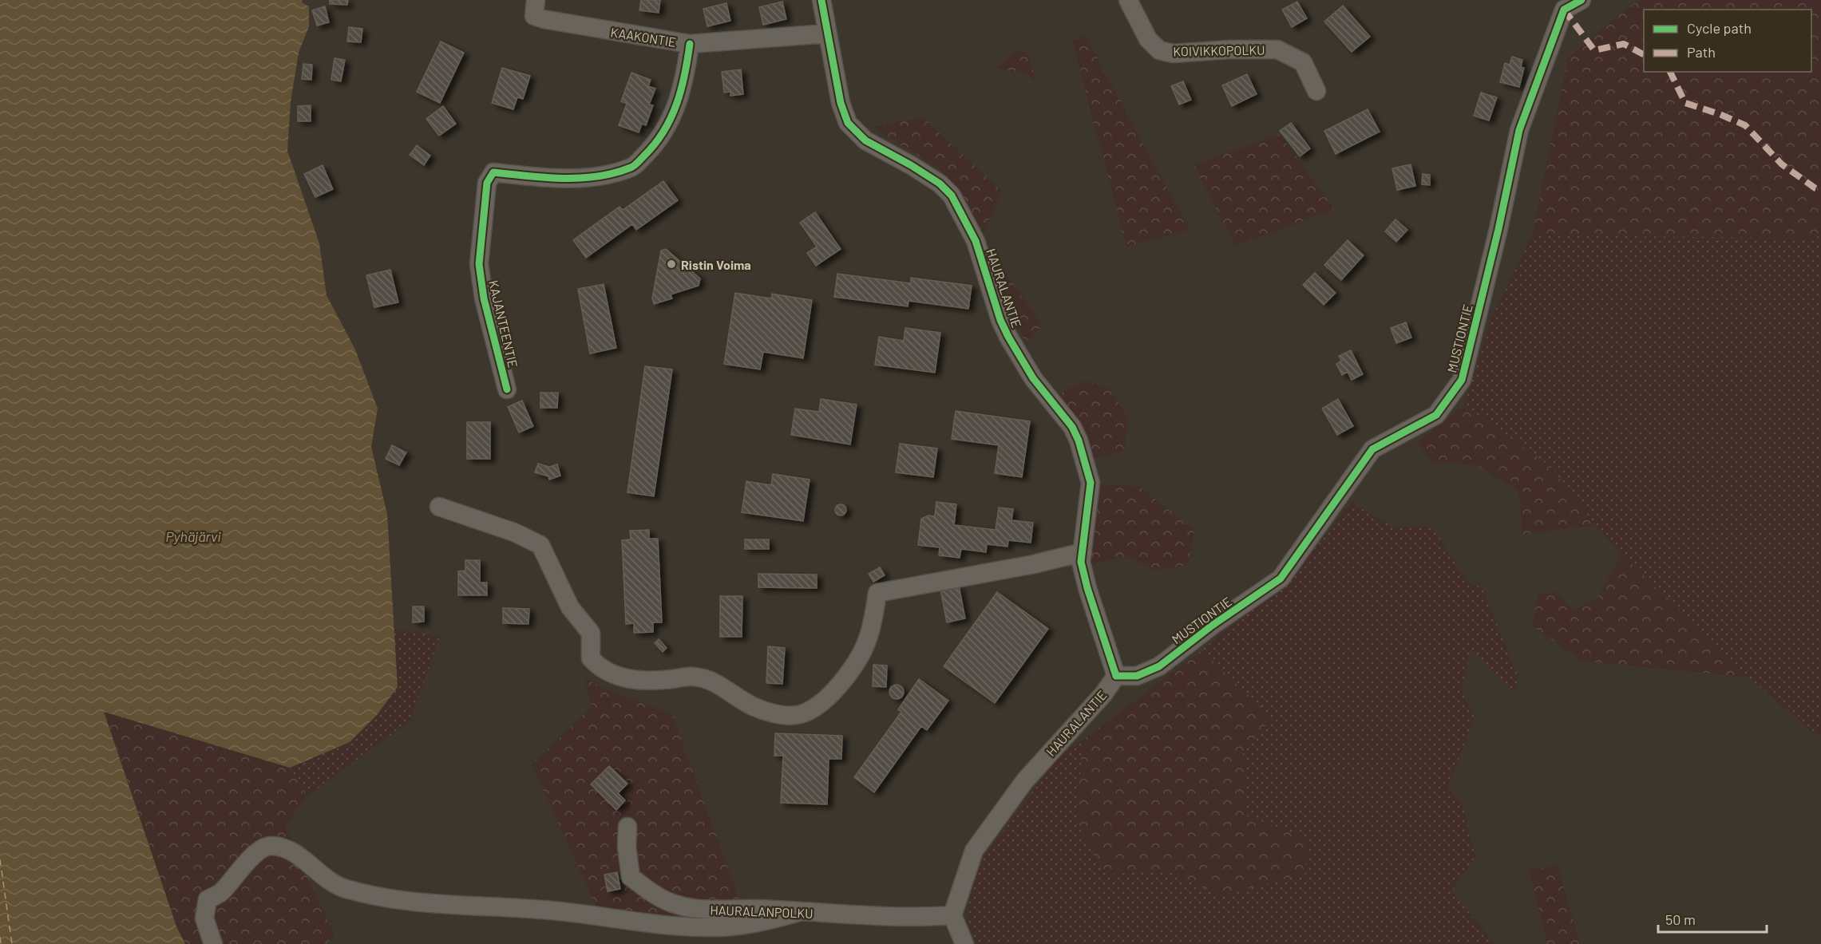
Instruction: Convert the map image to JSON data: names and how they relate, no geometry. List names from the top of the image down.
{
  "streets": {
    "street": [
      "KAAKONTIE",
      "KOIVIKKOPOLKU",
      "HAURALANTIE",
      "KAJANTEENTIE",
      "MUSTIONTIE",
      "HAURALANPOLKU"
    ]
  },
  "crossings": [
    ["KAAKONTIE", "HAURALANTIE"],
    ["KAAKONTIE", "KAJANTEENTIE"],
    ["HAURALANTIE", "MUSTIONTIE"],
    ["HAURALANTIE", "HAURALANPOLKU"]
  ],
  "water": ["Pyhäjärvi"],
  "places": ["Ristin Voima"],
  "legend": ["Cycle path", "Path"],
  "scale_bar": "50 m"
}
